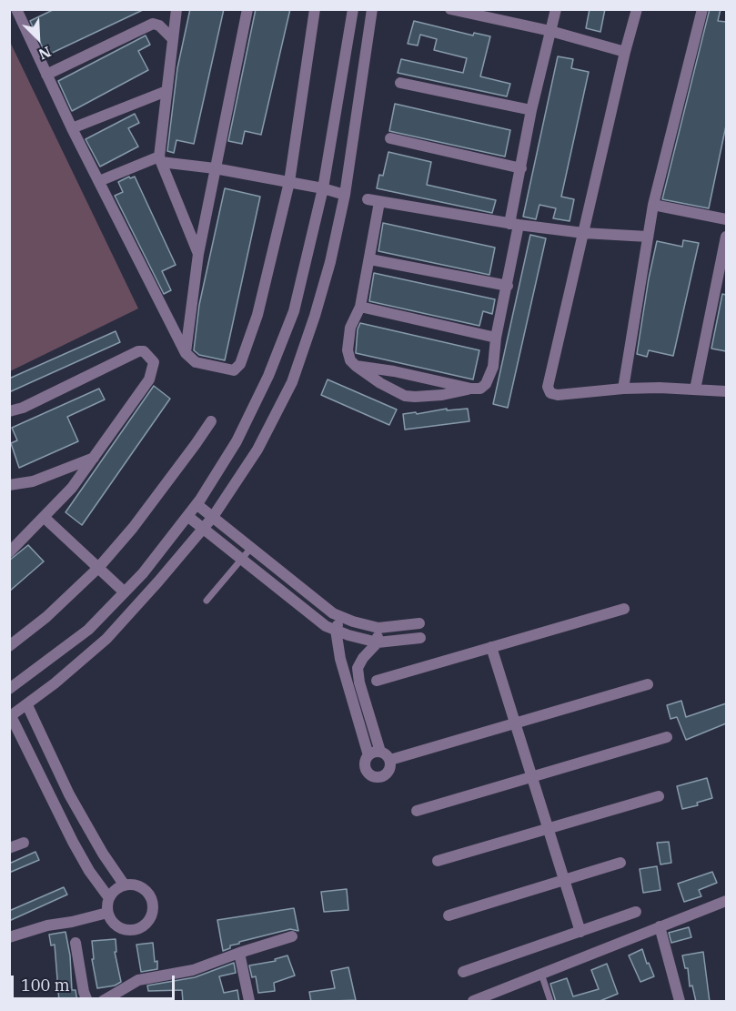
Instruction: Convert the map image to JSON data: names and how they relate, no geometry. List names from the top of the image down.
{
  "scale_bar": "100 m",
  "north": "bottom right"
}
